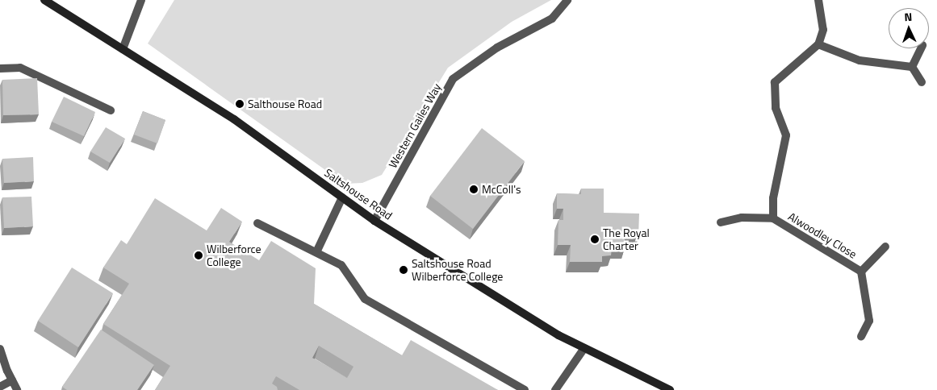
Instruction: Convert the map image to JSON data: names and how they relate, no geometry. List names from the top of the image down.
{
  "streets": {
    "main road": ["Saltshouse Road"],
    "street": ["Western Gailes Way", "Alwoodley Close"]
  },
  "crossings": [
    ["Western Gailes Way", "Saltshouse Road"]
  ],
  "places": [
    "Salthouse Road",
    "McColl's",
    "The Royal Charter",
    "Wilberforce College",
    "Saltshouse Road Wilberforce College"
  ],
  "north": "top"
}
